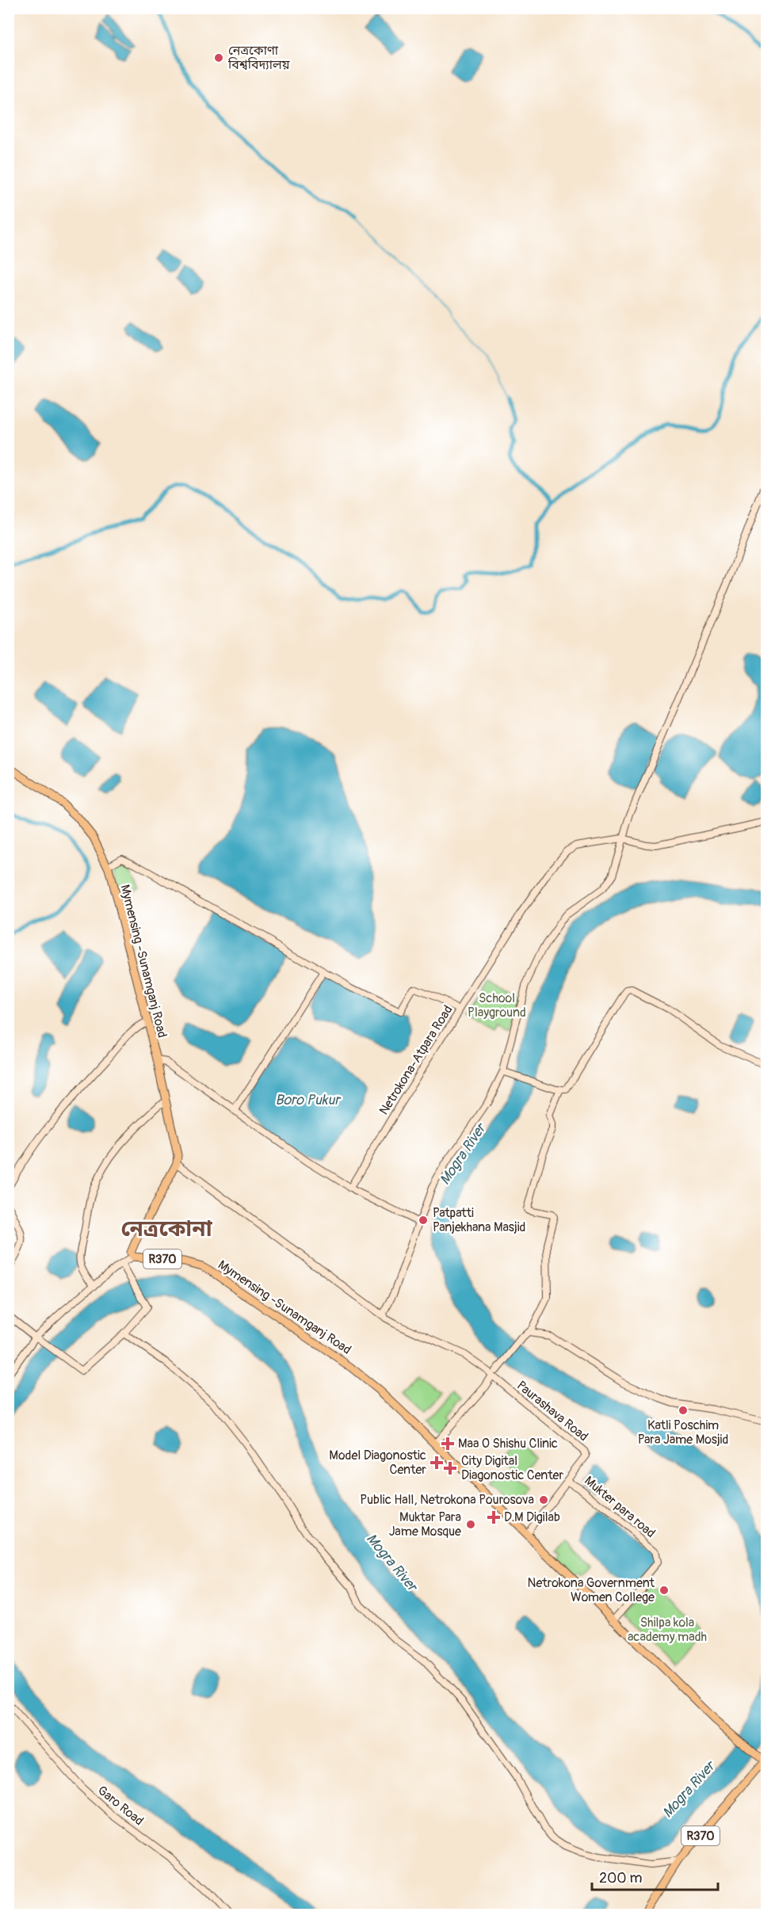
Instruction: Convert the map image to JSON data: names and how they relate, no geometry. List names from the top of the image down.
{
  "streets": {
    "main road": ["Mymensing -Sunamganj Road", "R370"],
    "street": [
      "Netrokona-Atpara Road",
      "Paurashava Road",
      "Mukter para road",
      "Garo Road"
    ]
  },
  "crossings": [
    ["Mymensing -Sunamganj Road", "R370"],
    ["Mymensing -Sunamganj Road", "Paurashava Road"],
    ["Mymensing -Sunamganj Road", "Mukter para road"],
    ["Paurashava Road", "Mukter para road"]
  ],
  "districts": ["নেত্রকোনা"],
  "water": ["Boro Pukur", "Mogra River"],
  "parks": ["School Playground", "Shilpa kola academy madh"],
  "places": {
    "other": [
      "নেত্রকোণা বিশ্ববিদ্যালয়",
      "Patpatti Panjekhana Masjid",
      "Katli Poschim Para Jame Mosjid",
      "Public Hall, Netrokona Pourosova",
      "Muktar Para Jame Mosque",
      "Netrokona Government Women College"
    ],
    "health": [
      "Maa O Shishu Clinic",
      "Model Diagonostic Center",
      "City Digital Diagonostic Center",
      "D.M Digilab"
    ]
  },
  "scale_bar": "200 m"
}
